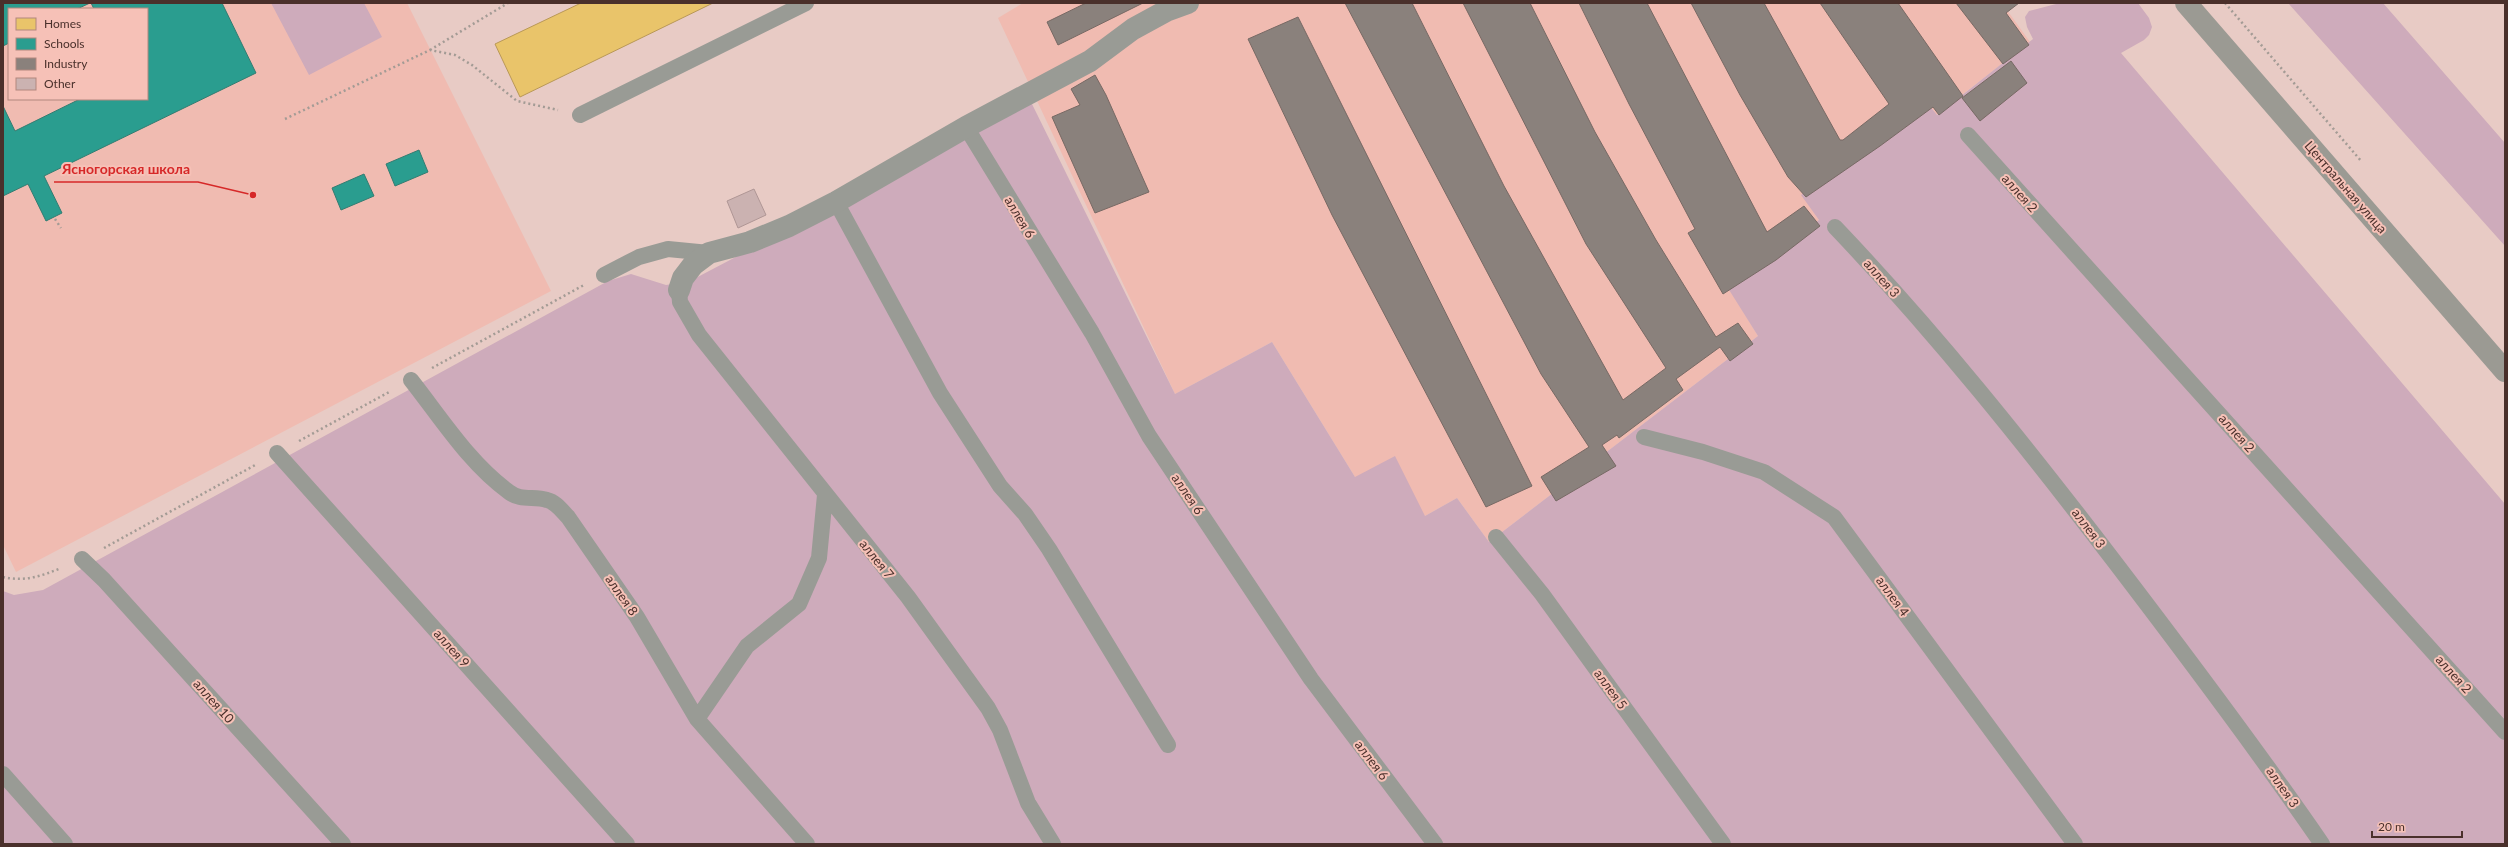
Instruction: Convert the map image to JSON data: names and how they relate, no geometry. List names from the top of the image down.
{
  "streets": {
    "street": ["Центральная улица"],
    "lane": [
      "аллея 2",
      "аллея 6",
      "аллея 3",
      "аллея 7",
      "аллея 8",
      "аллея 4",
      "аллея 9",
      "аллея 5",
      "аллея 10"
    ]
  },
  "places": ["Ясногорская школа"],
  "legend": [
    "Homes",
    "Schools",
    "Industry",
    "Other"
  ],
  "scale_bar": "20 m"
}
